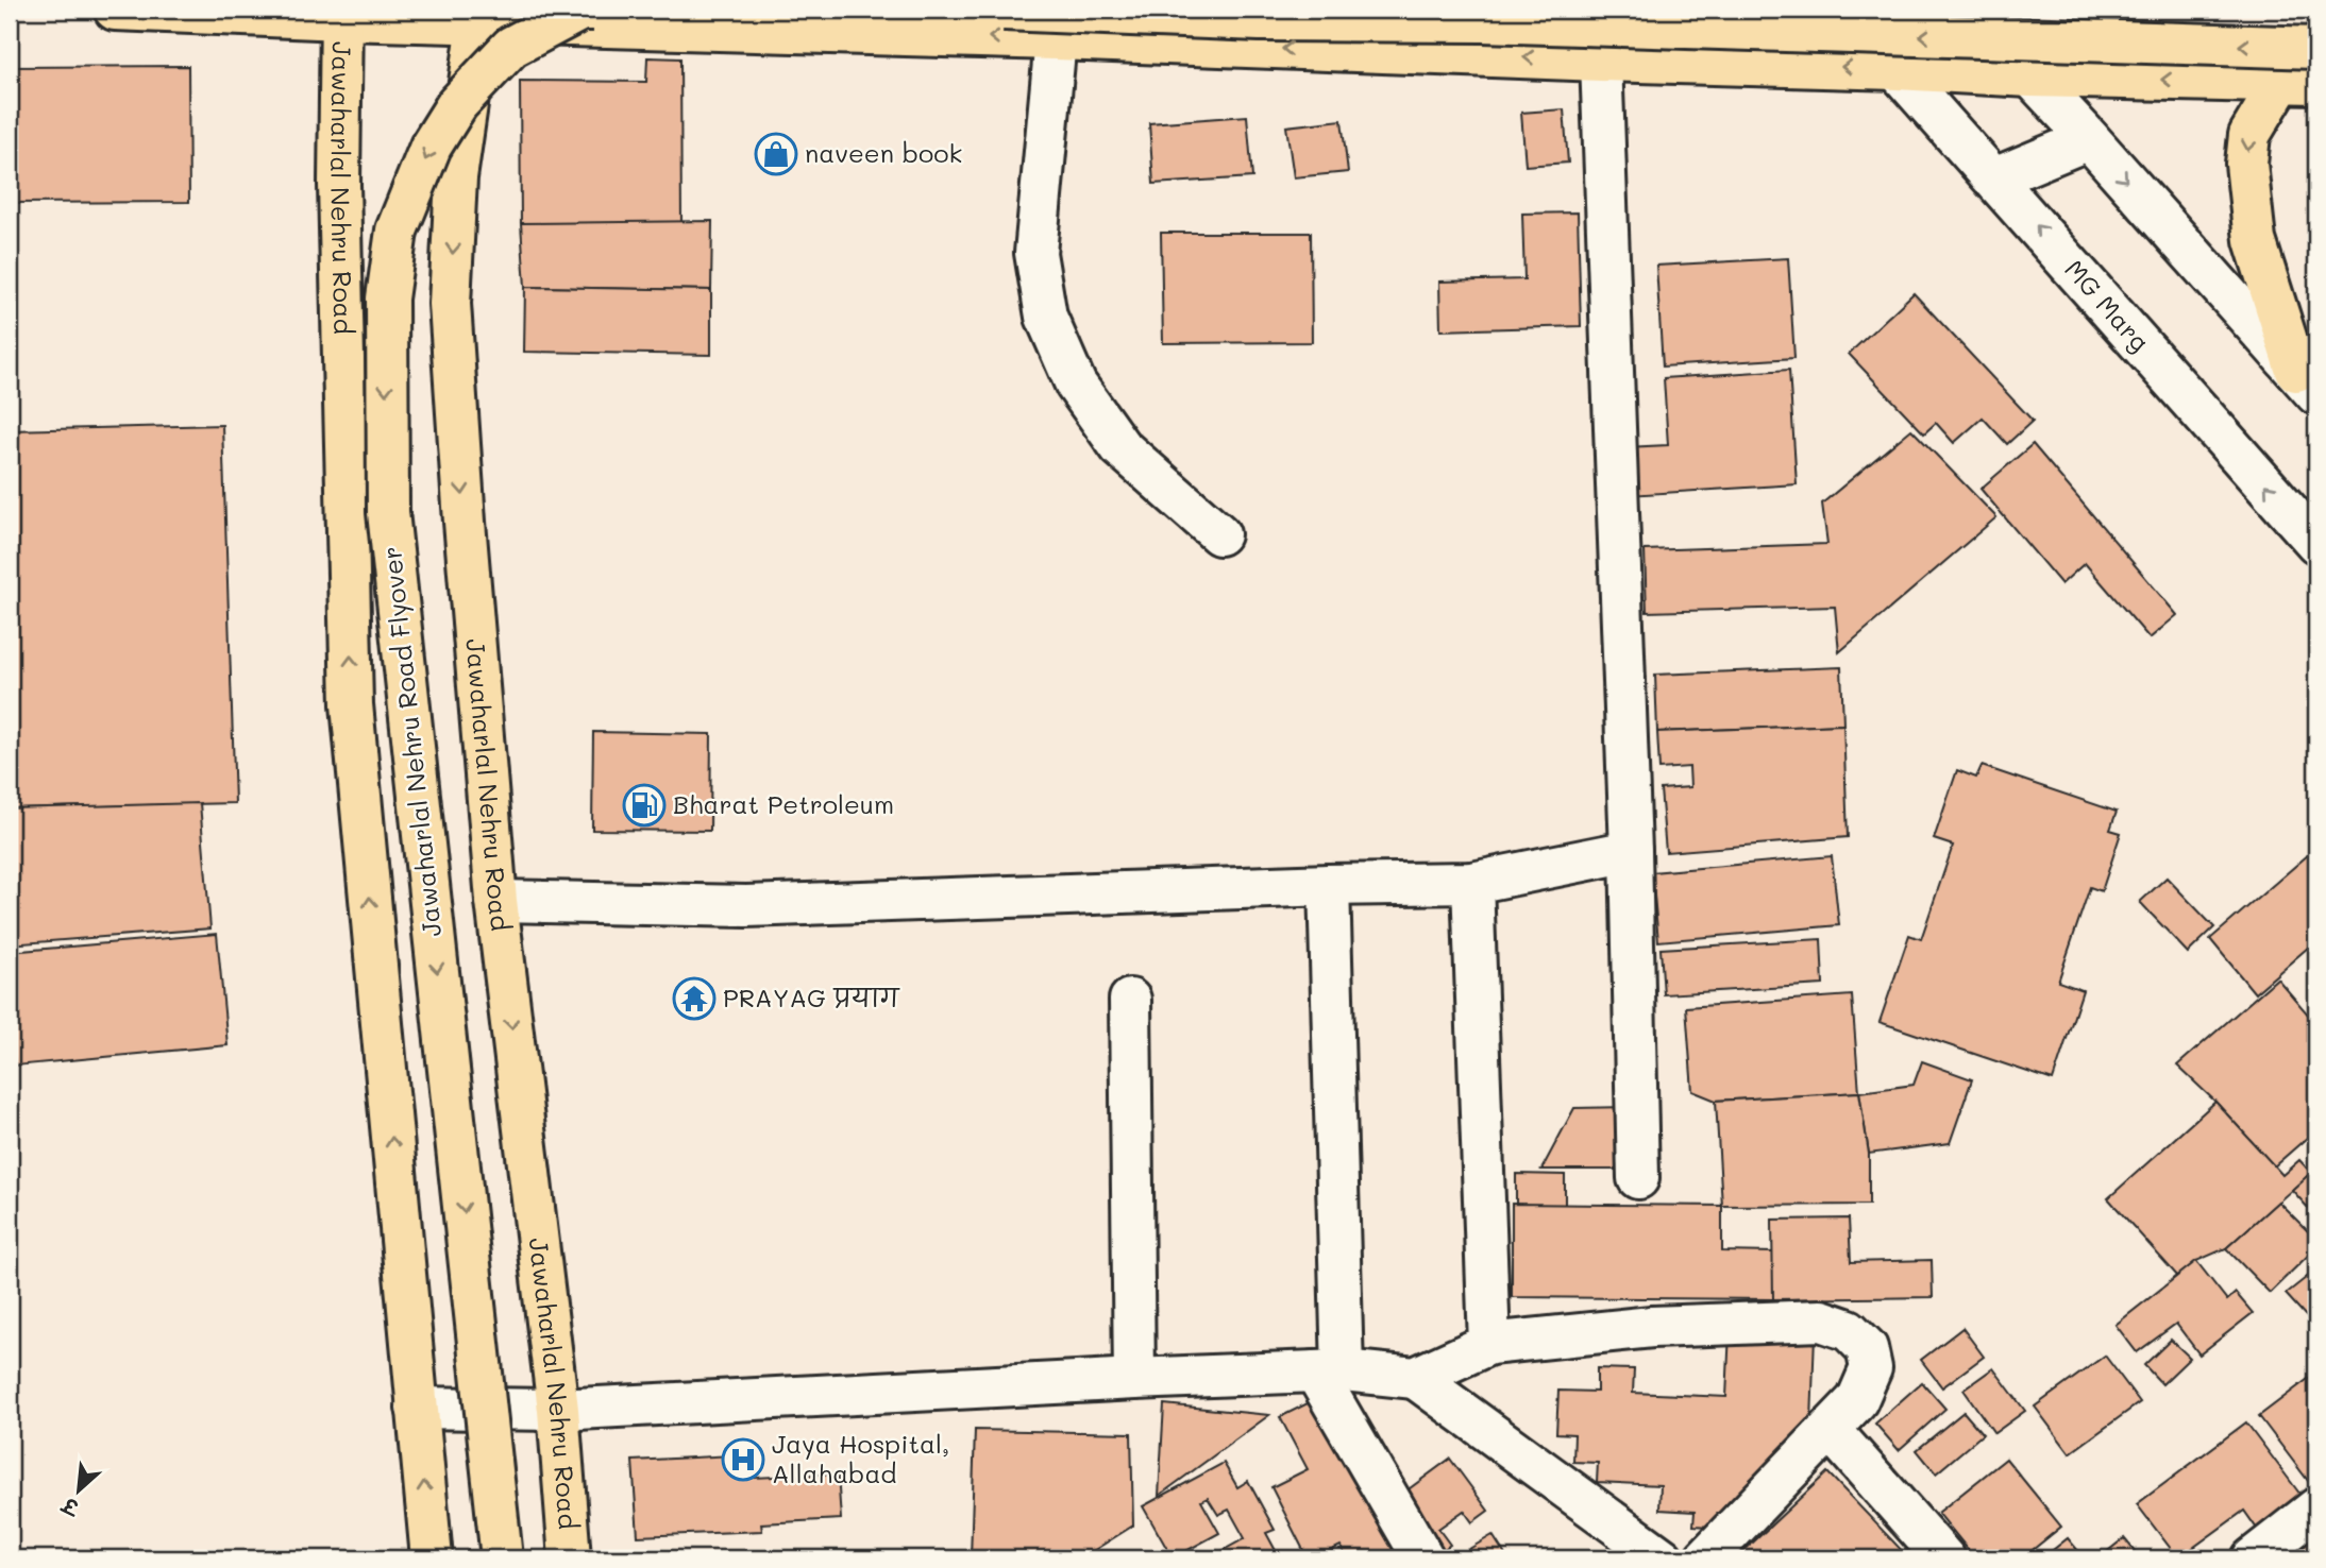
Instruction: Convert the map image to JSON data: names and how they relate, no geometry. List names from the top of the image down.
{
  "streets": {
    "highway": ["Jawaharlal Nehru Road", "Jawaharlal Nehru Road Flyover"],
    "street": ["MG Marg"]
  },
  "one_way": ["Jawaharlal Nehru Road Flyover"],
  "places": {
    "shop": ["naveen book"],
    "fuel station": ["Bharat Petroleum"],
    "temple": ["PRAYAG प्रयाग"],
    "hospital": ["Jaya Hospital, Allahabad"]
  },
  "north": "bottom left"
}
